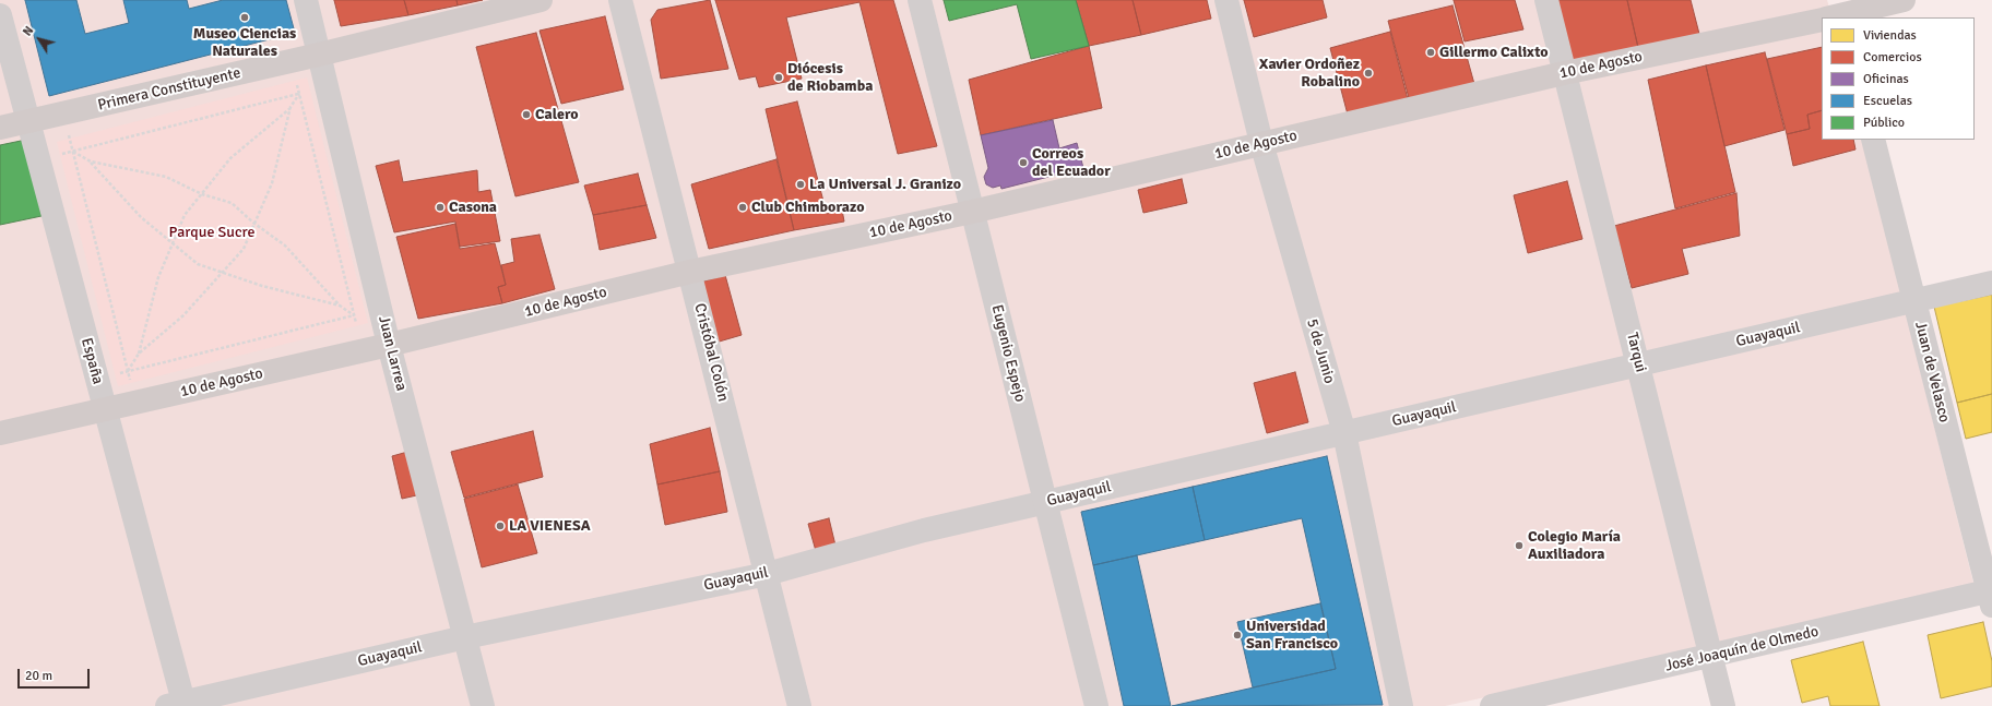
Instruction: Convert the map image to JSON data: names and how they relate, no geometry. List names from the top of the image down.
{
  "streets": {
    "main road": ["10 de Agosto", "Primera Constituyente"],
    "street": [
      "Guayaquil",
      "5 de Junio",
      "Cristóbal Colón",
      "Tarqui",
      "Juan Larrea",
      "Eugenio Espejo",
      "España",
      "Juan de Velasco",
      "José Joaquín de Olmedo"
    ]
  },
  "crossings": [
    ["10 de Agosto", "5 de Junio"],
    ["10 de Agosto", "Cristóbal Colón"],
    ["10 de Agosto", "Tarqui"],
    ["10 de Agosto", "Juan Larrea"],
    ["10 de Agosto", "Eugenio Espejo"],
    ["10 de Agosto", "España"],
    ["Primera Constituyente", "Juan Larrea"],
    ["Primera Constituyente", "España"],
    ["Guayaquil", "5 de Junio"],
    ["Guayaquil", "Cristóbal Colón"],
    ["Guayaquil", "Tarqui"],
    ["Guayaquil", "Juan Larrea"],
    ["Guayaquil", "Eugenio Espejo"],
    ["Guayaquil", "España"],
    ["Guayaquil", "Juan de Velasco"],
    ["Tarqui", "José Joaquín de Olmedo"],
    ["Juan de Velasco", "José Joaquín de Olmedo"]
  ],
  "parks": ["Parque Sucre"],
  "places": [
    "Museo Ciencias Naturales",
    "Gillermo Calixto",
    "Xavier Ordoñez Robalino",
    "Diócesis de Riobamba",
    "Calero",
    "Correos del Ecuador",
    "La Universal J. Granizo",
    "Casona",
    "Club Chimborazo",
    "LA VIENESA",
    "Colegio María Auxiliadora",
    "Universidad San Francisco"
  ],
  "legend": [
    "Viviendas",
    "Comercios",
    "Oficinas",
    "Escuelas",
    "Público"
  ],
  "scale_bar": "20 m",
  "north": "top left"
}
